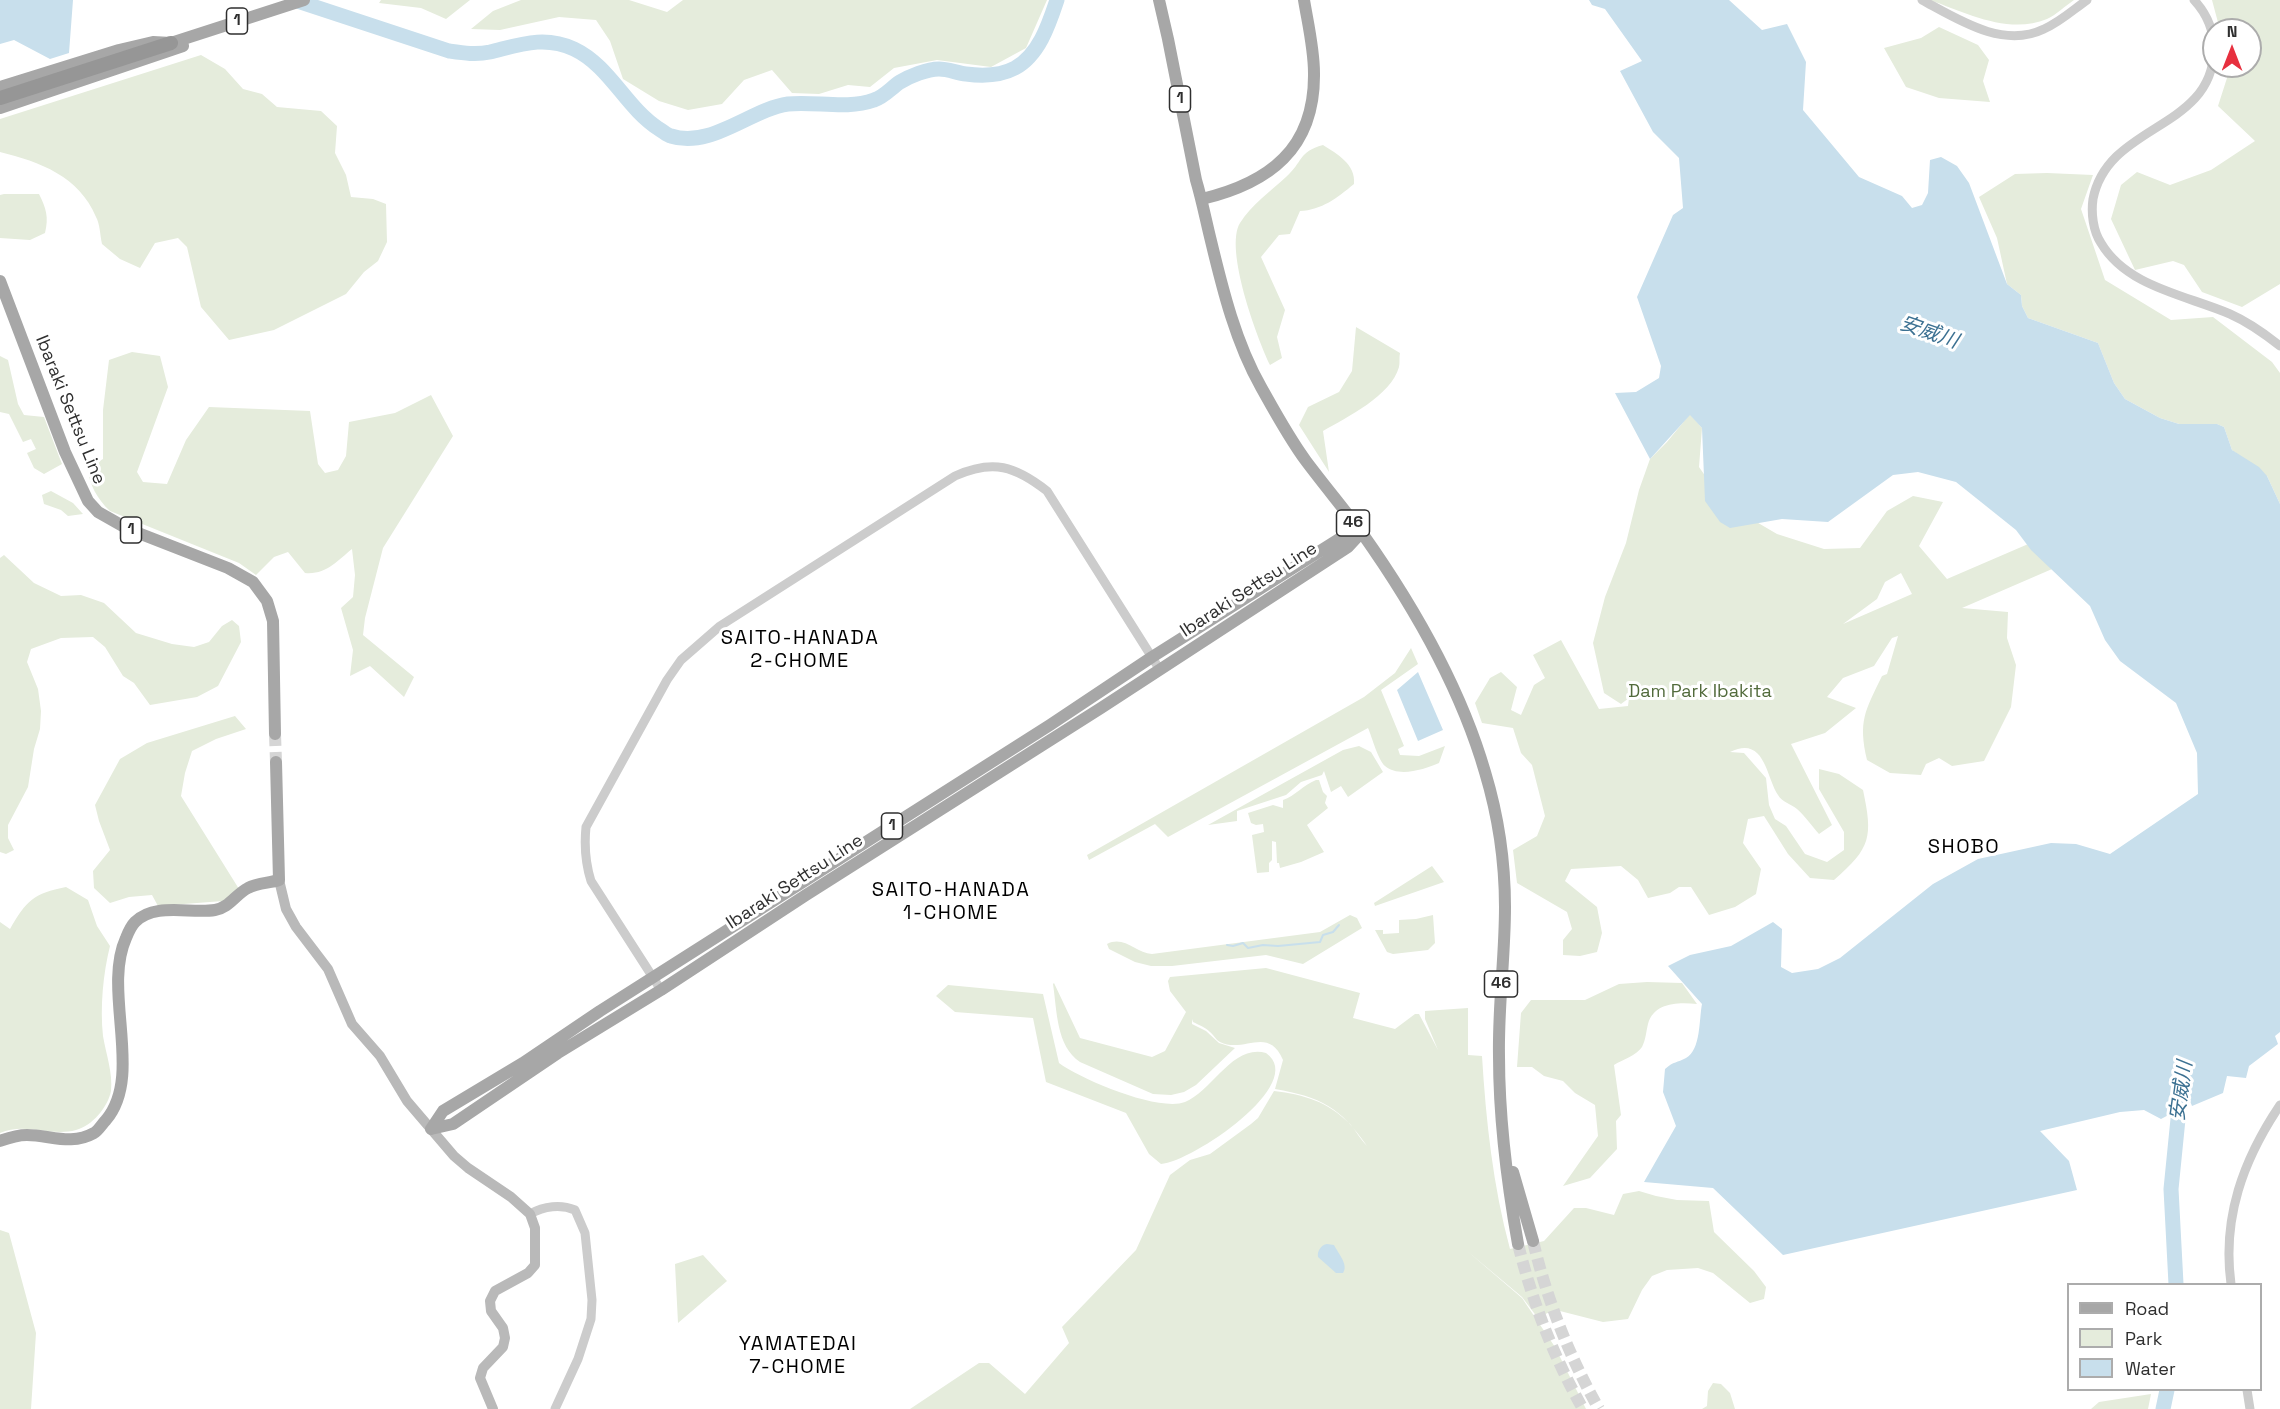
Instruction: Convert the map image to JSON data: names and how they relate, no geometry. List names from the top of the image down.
{
  "streets": {
    "main road": ["1", "Ibaraki Settsu Line", "46"]
  },
  "crossings": [
    ["1", "46"],
    ["Ibaraki Settsu Line", "46"]
  ],
  "districts": [
    "SAITO-HANADA 2-CHOME",
    "SHOBO",
    "SAITO-HANADA 1-CHOME",
    "YAMATEDAI 7-CHOME"
  ],
  "water": ["安威川"],
  "parks": ["Dam Park Ibakita"],
  "legend": ["Road", "Park", "Water"],
  "north": "top"
}
